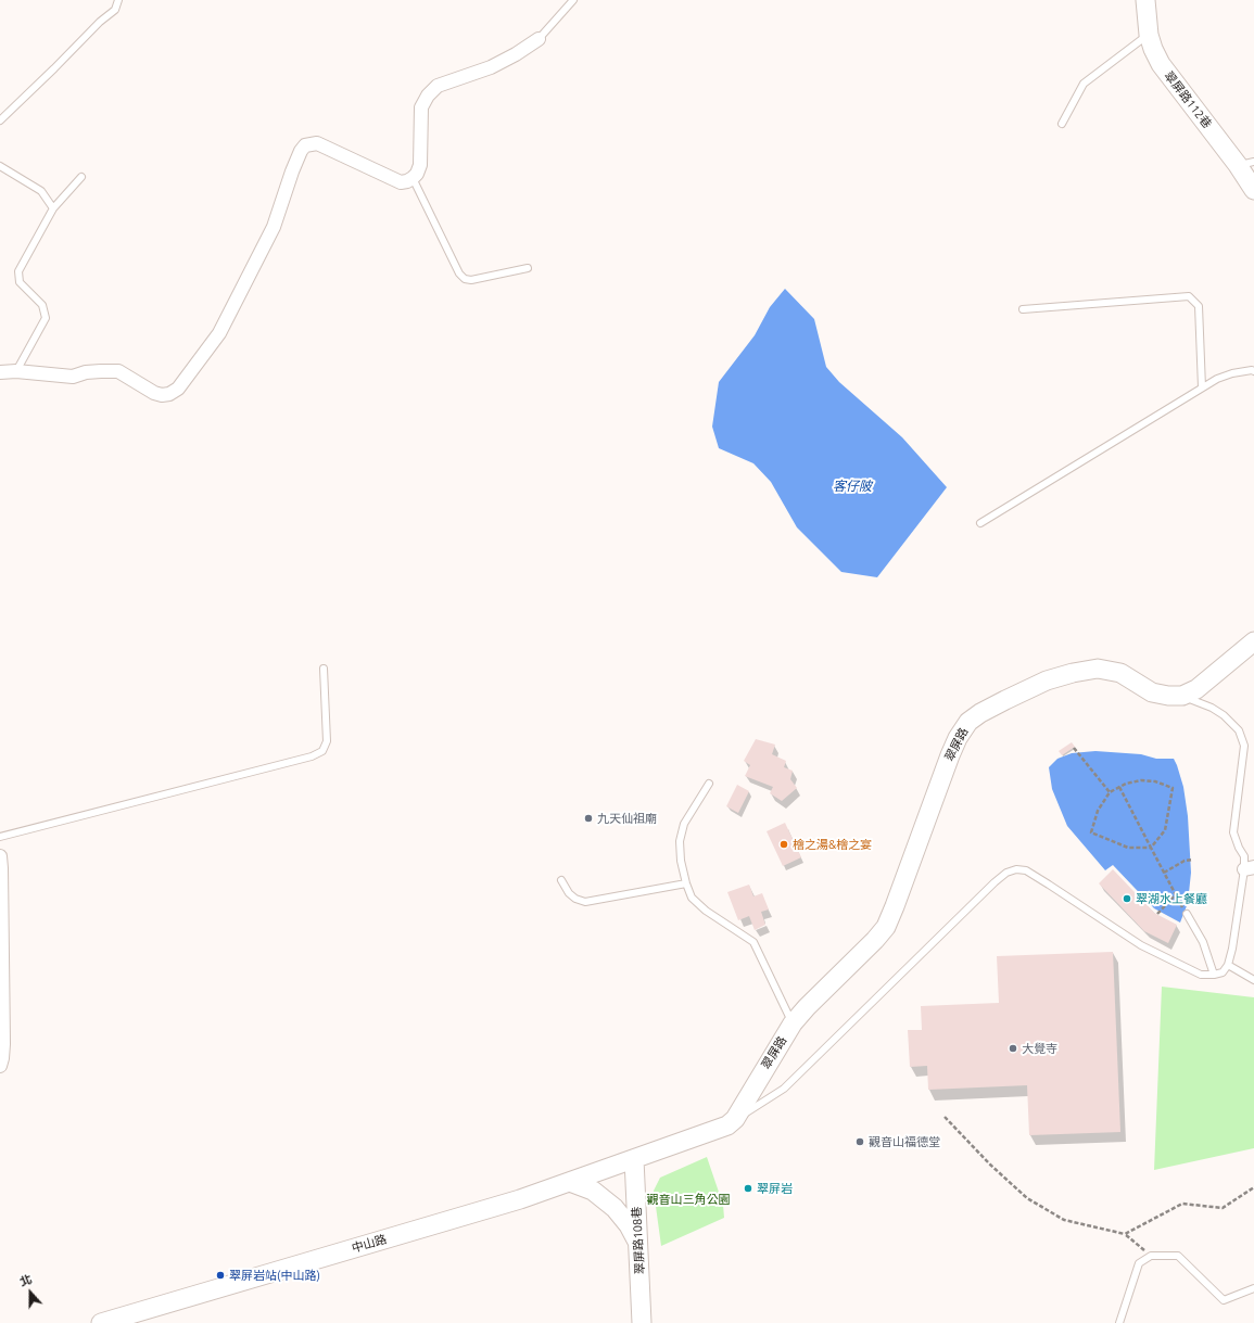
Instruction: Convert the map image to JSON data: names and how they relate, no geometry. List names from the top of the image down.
{
  "streets": {
    "main road": [
      "翠屏路112巷",
      "翠屏路",
      "翠屏路108巷",
      "中山路"
    ]
  },
  "crossings": [
    ["翠屏路", "翠屏路108巷"],
    ["翠屏路", "中山路"],
    ["翠屏路108巷", "中山路"]
  ],
  "water": ["客仔陂"],
  "parks": ["觀音山三角公園"],
  "places": [
    "九天仙祖廟",
    "檜之湯&檜之宴",
    "翠湖水上餐廳",
    "大覺寺",
    "觀音山福德堂",
    "翠屏岩",
    "翠屏岩站(中山路)"
  ],
  "north": "top"
}
